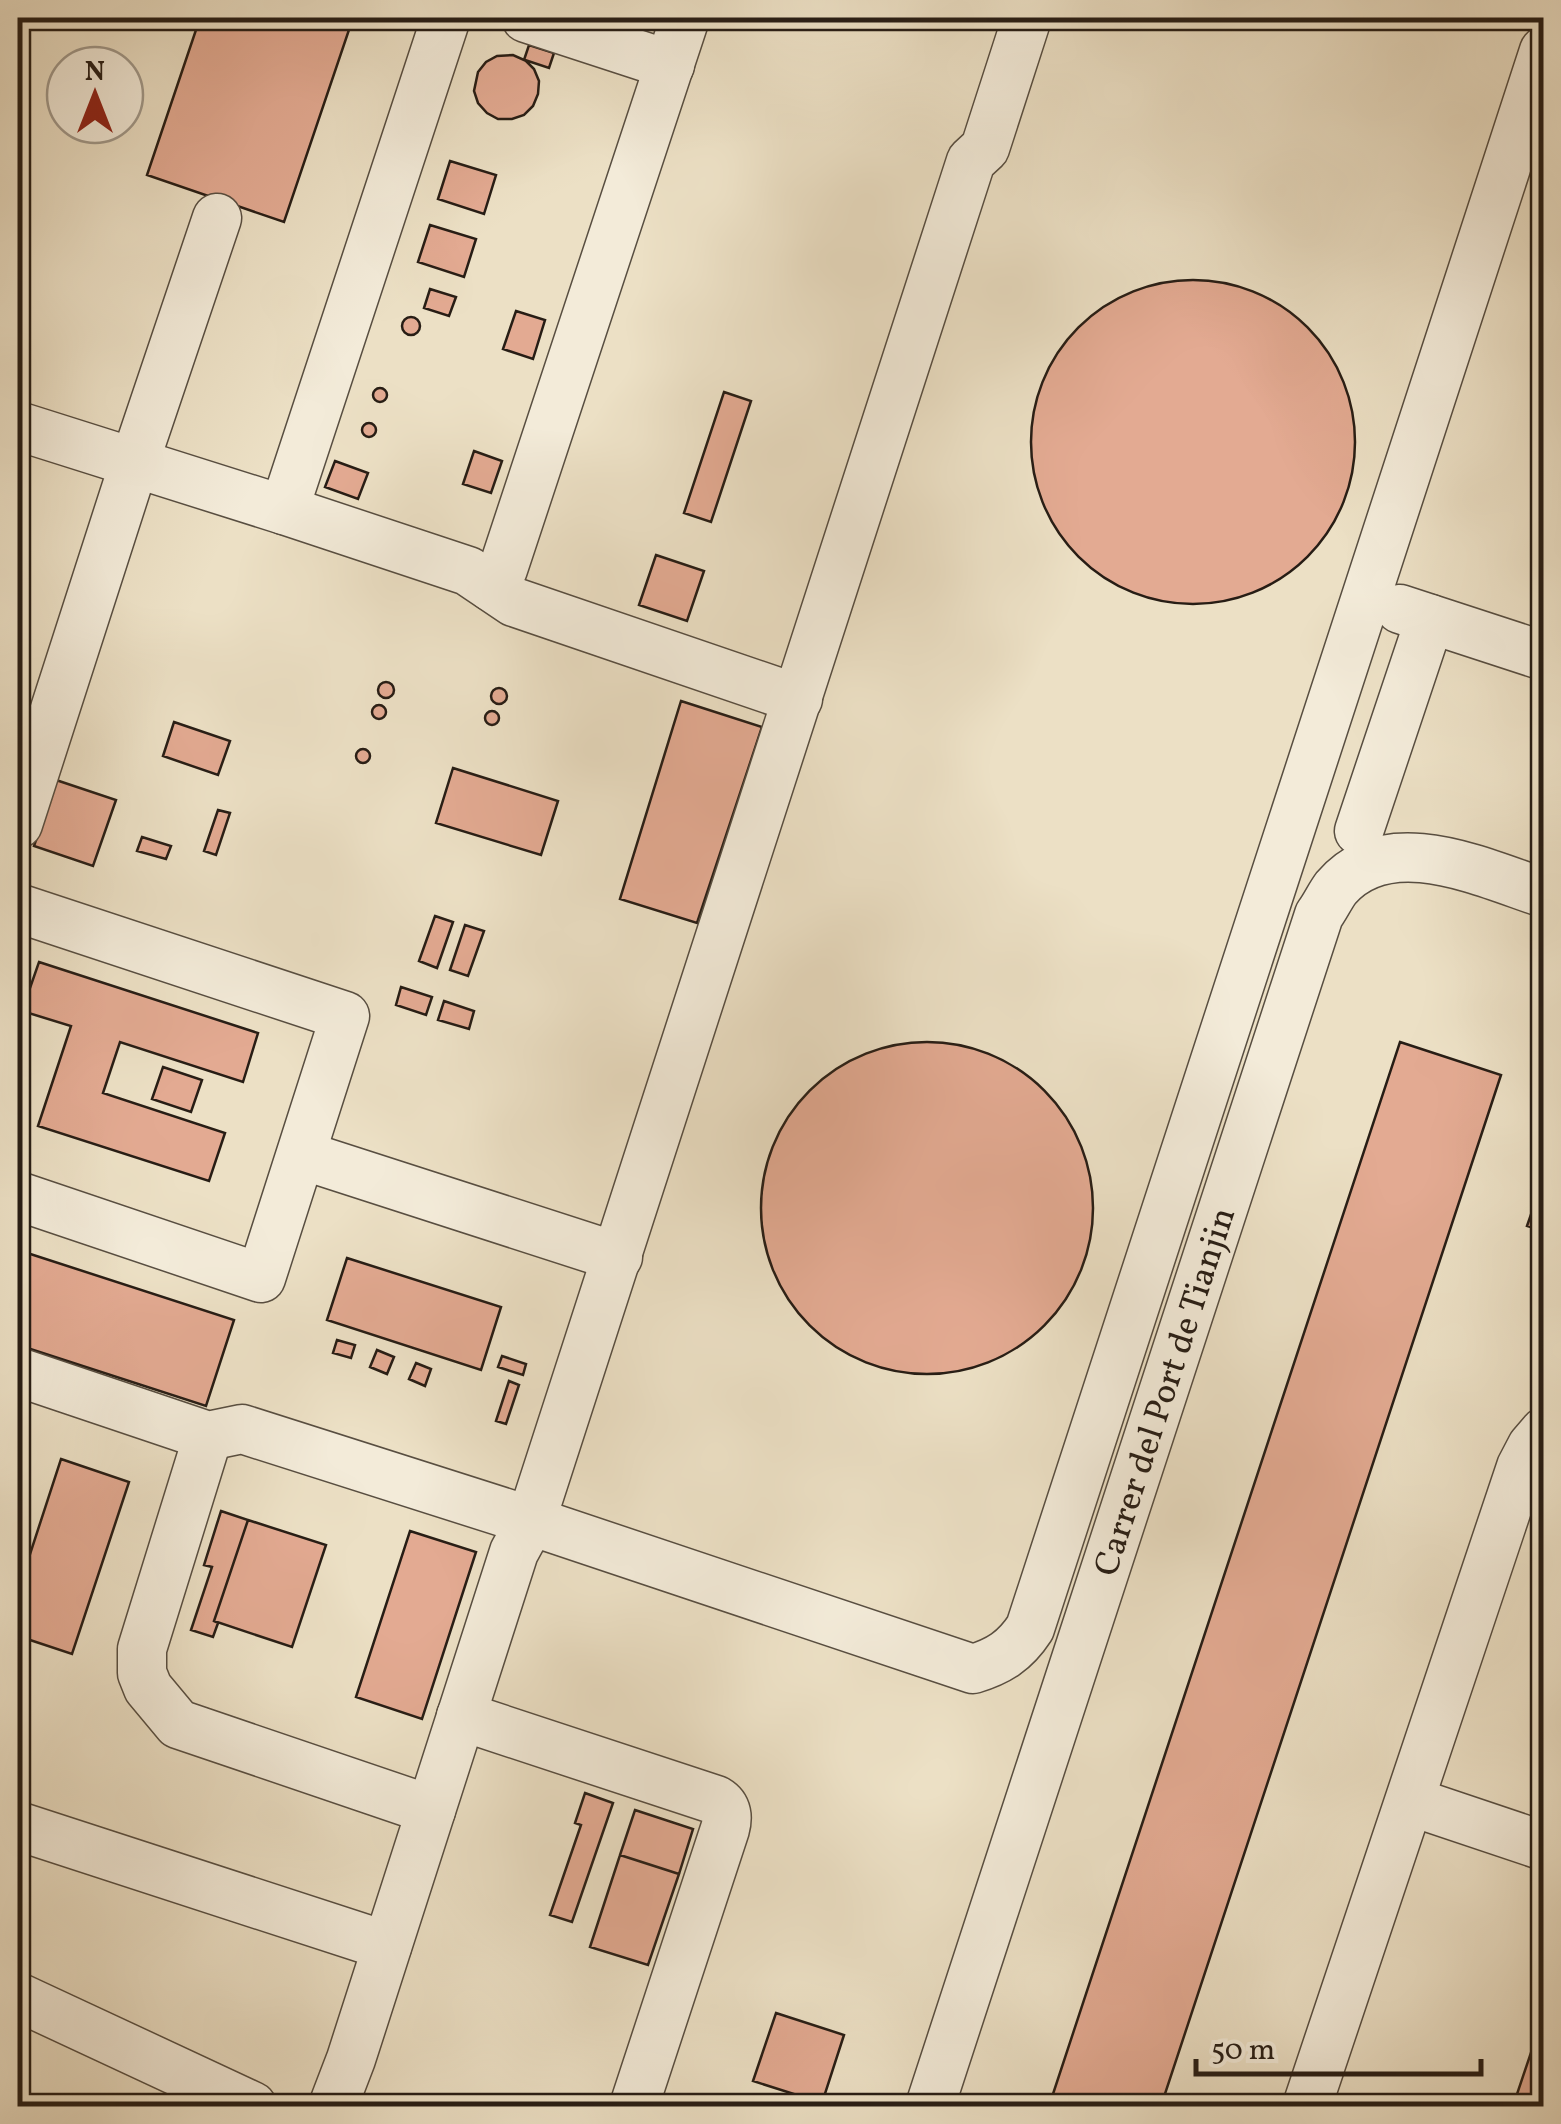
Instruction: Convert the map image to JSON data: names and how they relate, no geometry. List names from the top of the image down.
{
  "streets": {
    "street": ["Carrer del Port de Tianjin"]
  },
  "scale_bar": "50 m",
  "north": "top"
}
